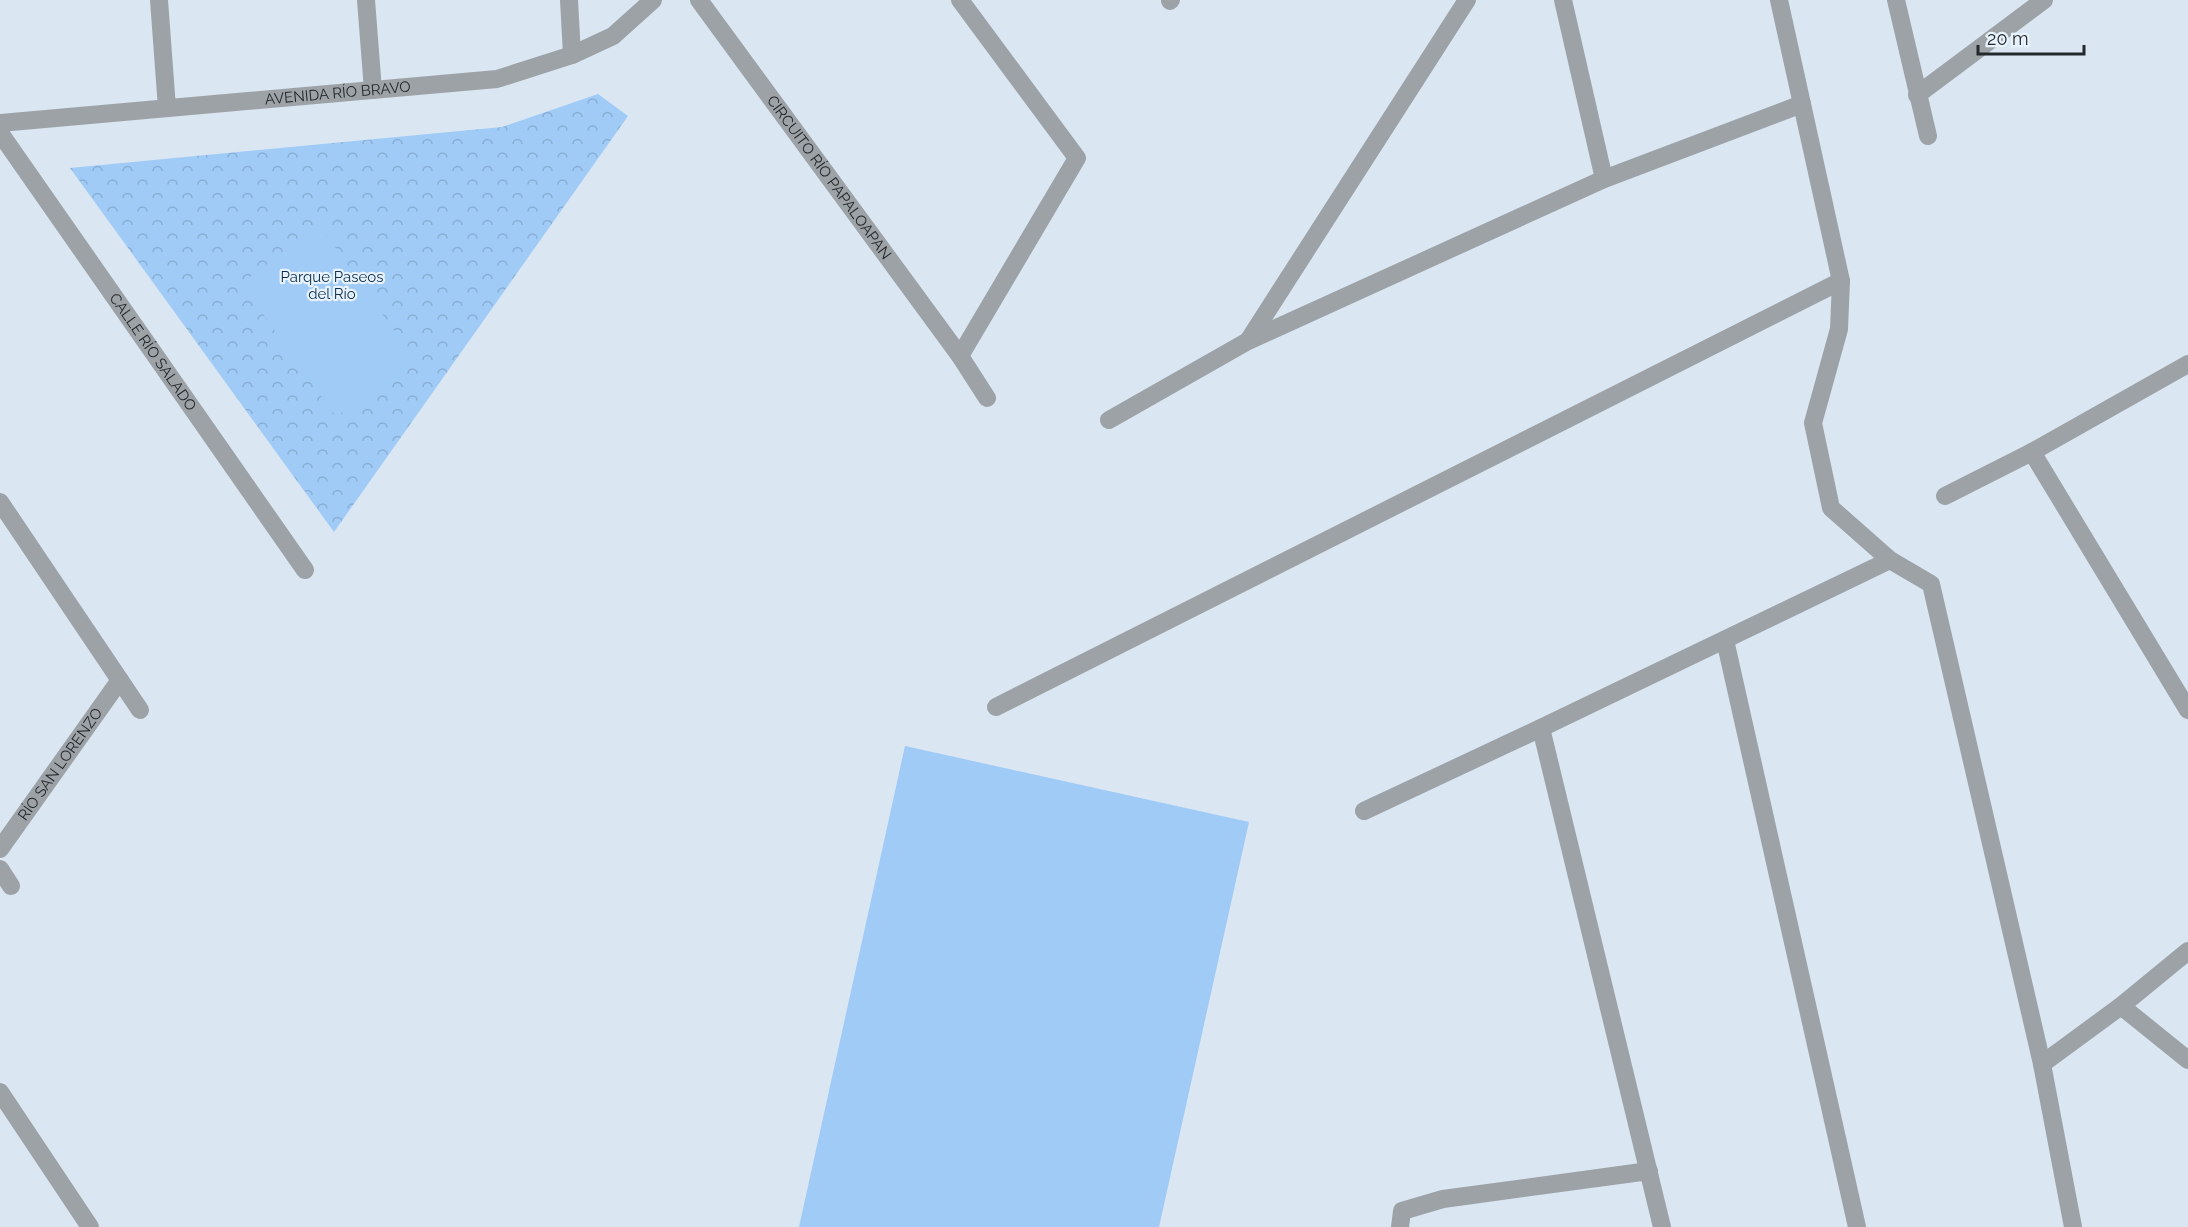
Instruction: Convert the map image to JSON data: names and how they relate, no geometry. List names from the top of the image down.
{
  "streets": {
    "street": [
      "AVENIDA RÍO BRAVO",
      "CIRCUITO RÍO PAPALOAPAN",
      "CALLE RÍO SALADO",
      "RÍO SAN LORENZO"
    ]
  },
  "parks": ["Parque Paseos del Río"],
  "scale_bar": "20 m"
}
